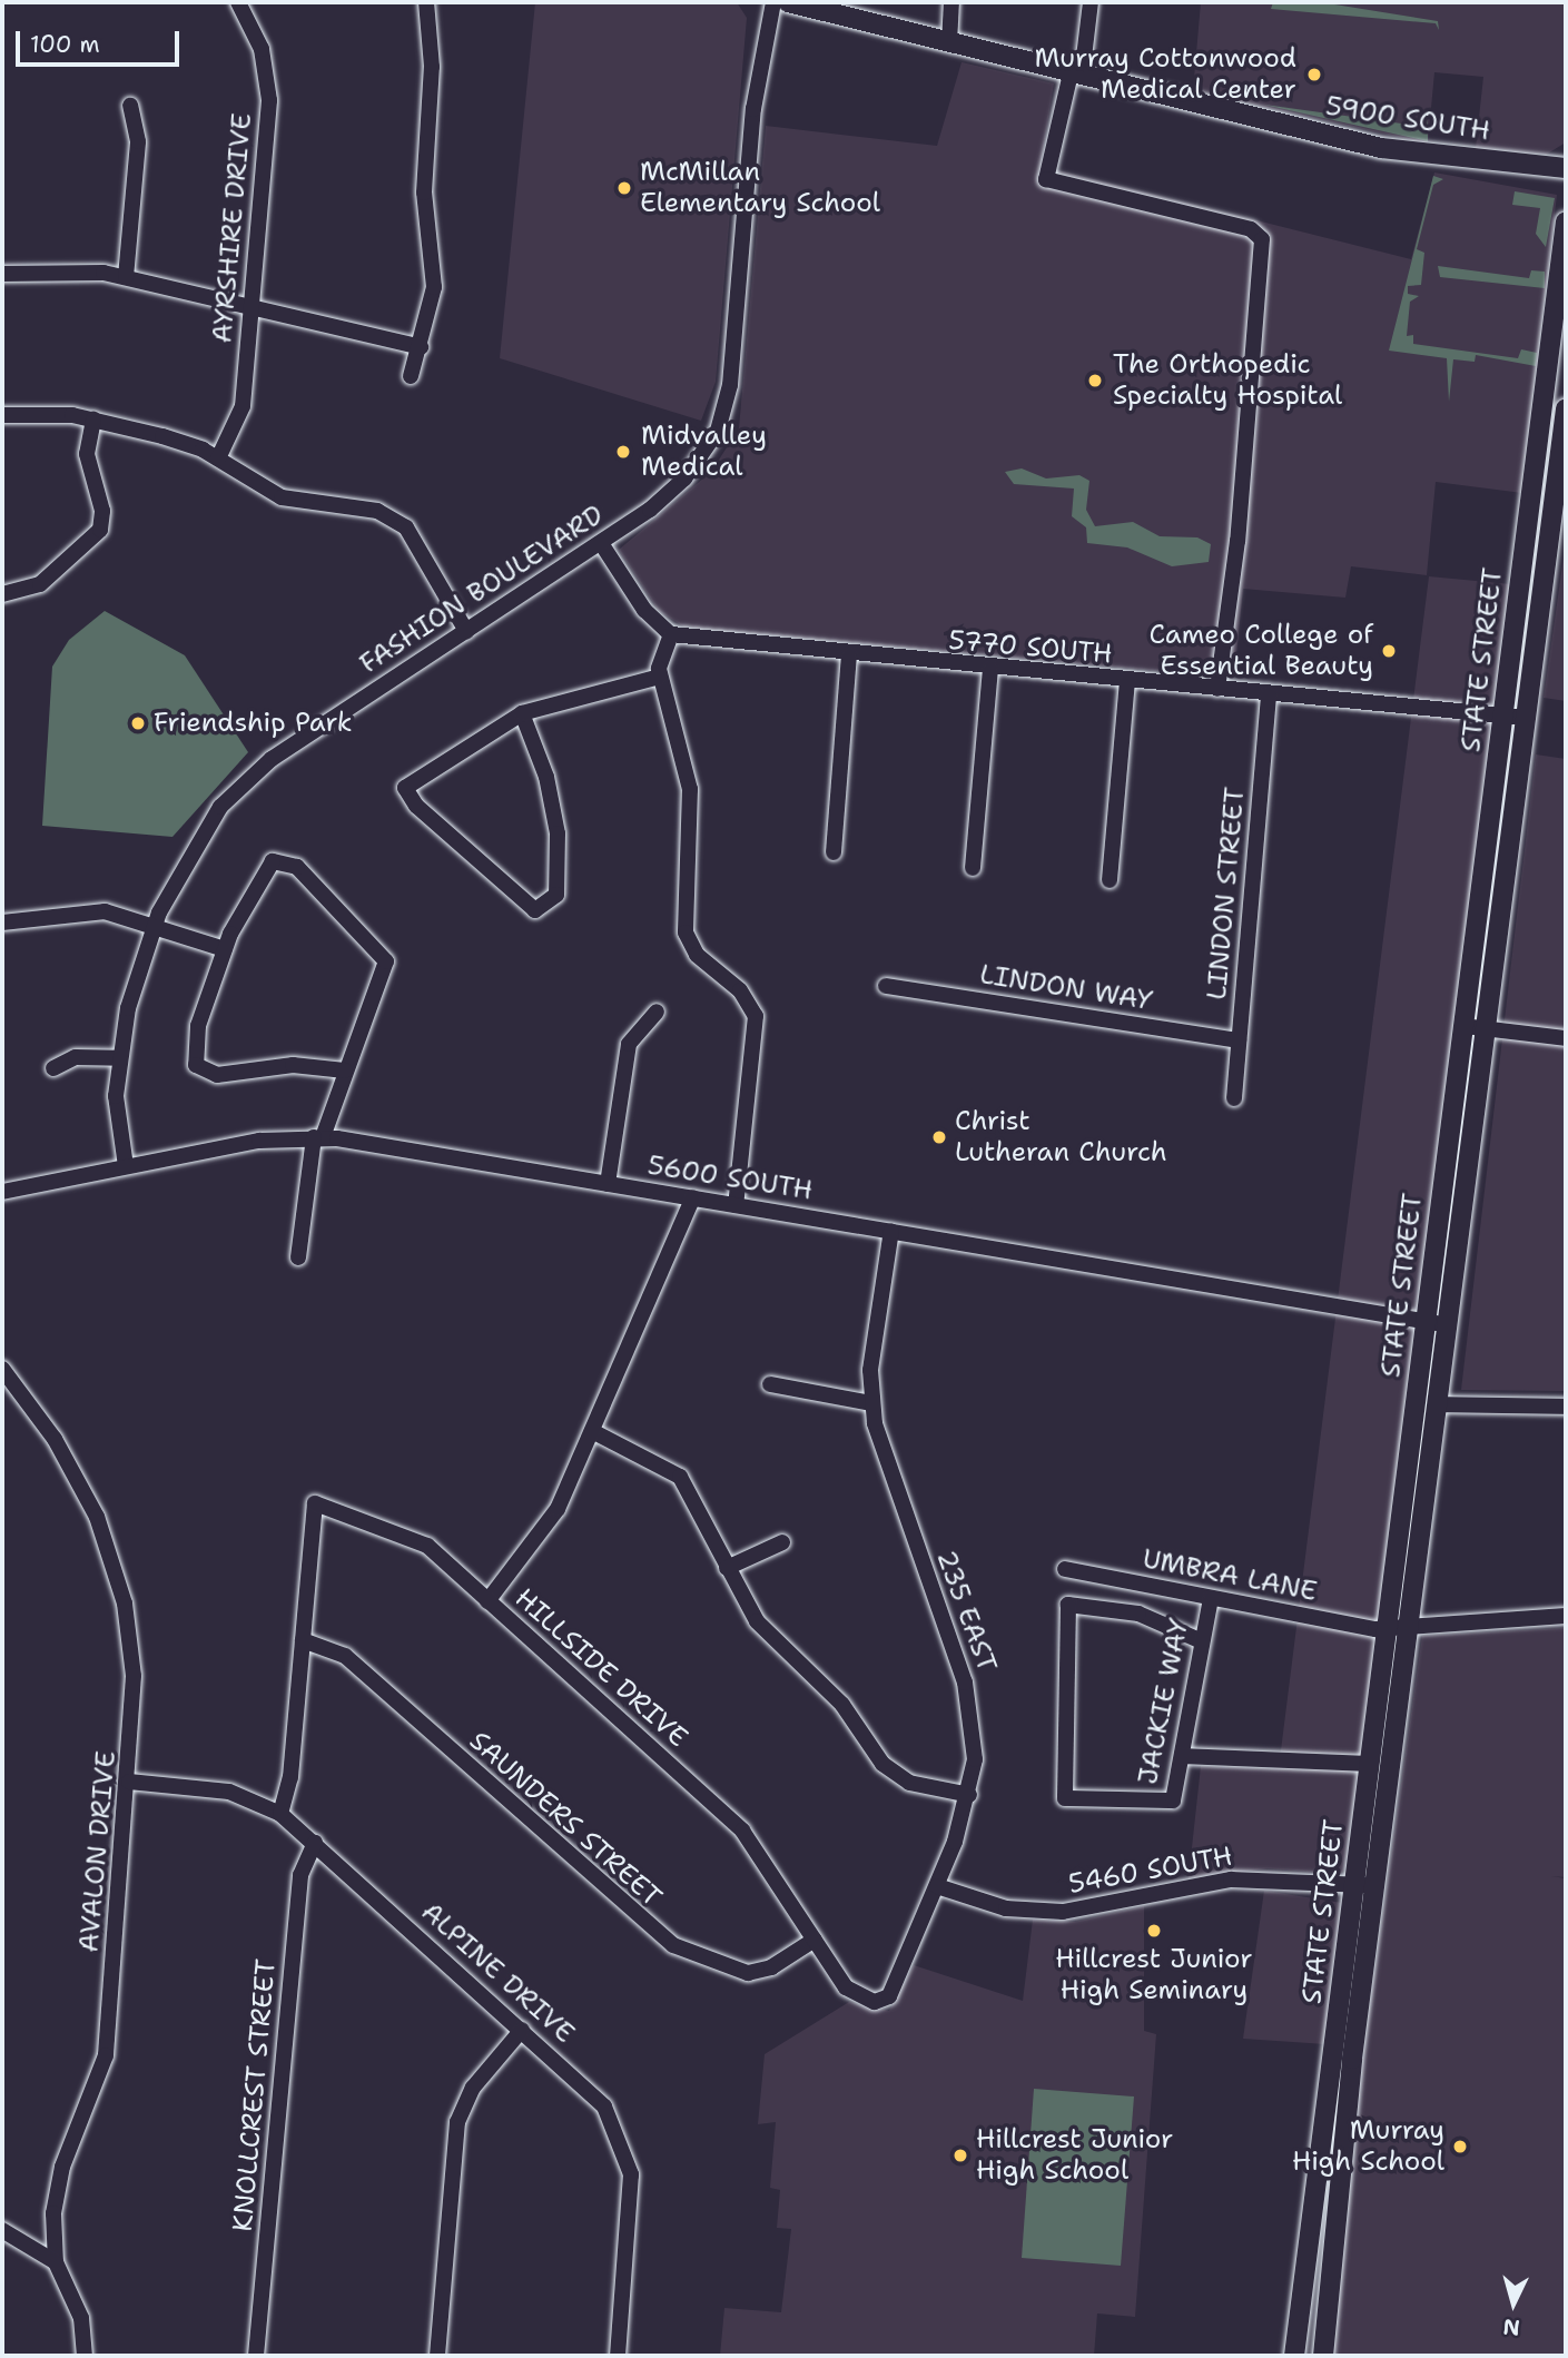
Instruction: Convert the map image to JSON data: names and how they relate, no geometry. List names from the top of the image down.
{
  "streets": {
    "main road": ["5900 SOUTH", "STATE STREET"],
    "street": [
      "AYRSHIRE DRIVE",
      "FASHION BOULEVARD",
      "5770 SOUTH",
      "LINDON STREET",
      "LINDON WAY",
      "5600 SOUTH",
      "UMBRA LANE",
      "235 EAST",
      "HILLSIDE DRIVE",
      "JACKIE WAY",
      "SAUNDERS STREET",
      "AVALON DRIVE",
      "5460 SOUTH",
      "ALPINE DRIVE",
      "KNOLLCREST STREET"
    ]
  },
  "crossings": [
    ["FASHION BOULEVARD", "5600 SOUTH"],
    ["5770 SOUTH", "STATE STREET"],
    ["5770 SOUTH", "LINDON STREET"],
    ["STATE STREET", "5600 SOUTH"],
    ["STATE STREET", "UMBRA LANE"],
    ["STATE STREET", "5460 SOUTH"],
    ["LINDON STREET", "LINDON WAY"],
    ["5600 SOUTH", "235 EAST"],
    ["5600 SOUTH", "HILLSIDE DRIVE"],
    ["UMBRA LANE", "JACKIE WAY"],
    ["235 EAST", "HILLSIDE DRIVE"],
    ["235 EAST", "5460 SOUTH"],
    ["HILLSIDE DRIVE", "SAUNDERS STREET"],
    ["AVALON DRIVE", "ALPINE DRIVE"],
    ["ALPINE DRIVE", "KNOLLCREST STREET"]
  ],
  "places": [
    "Murray Cottonwood Medical Center",
    "McMillan Elementary School",
    "The Orthopedic Specialty Hospital",
    "Midvalley Medical",
    "Cameo College of Essential Beauty",
    "Friendship Park",
    "Christ Lutheran Church",
    "Hillcrest Junior High Seminary",
    "Murray High School",
    "Hillcrest Junior High School"
  ],
  "scale_bar": "100 m",
  "north": "bottom"
}
